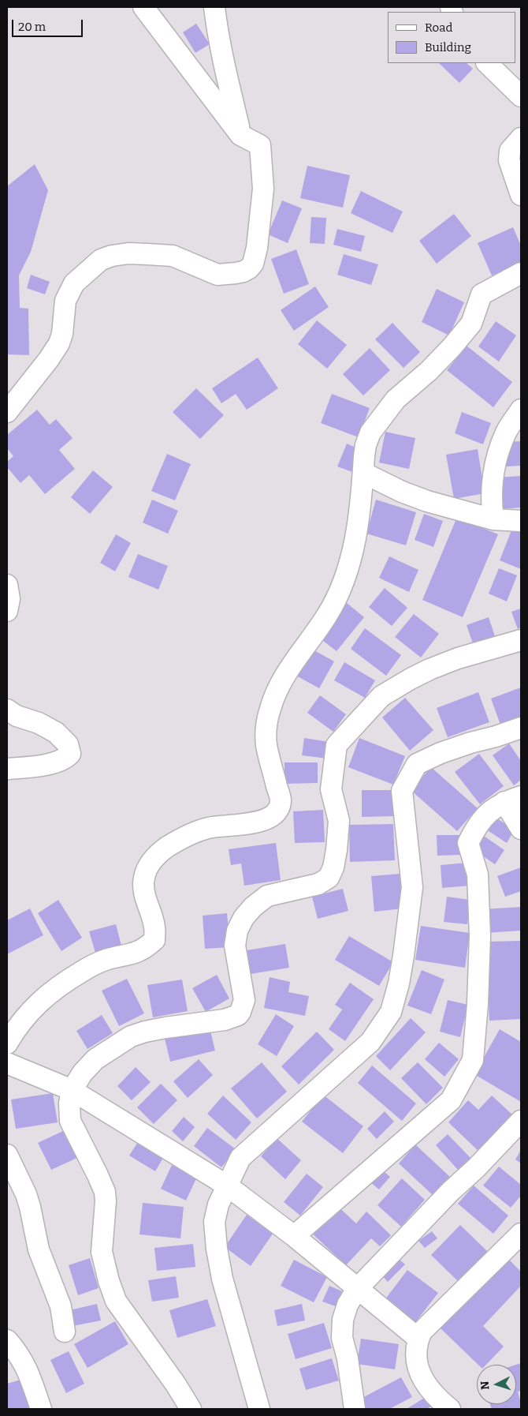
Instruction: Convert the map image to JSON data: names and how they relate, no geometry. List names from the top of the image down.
{
  "legend": ["Road", "Building"],
  "scale_bar": "20 m",
  "north": "left"
}
